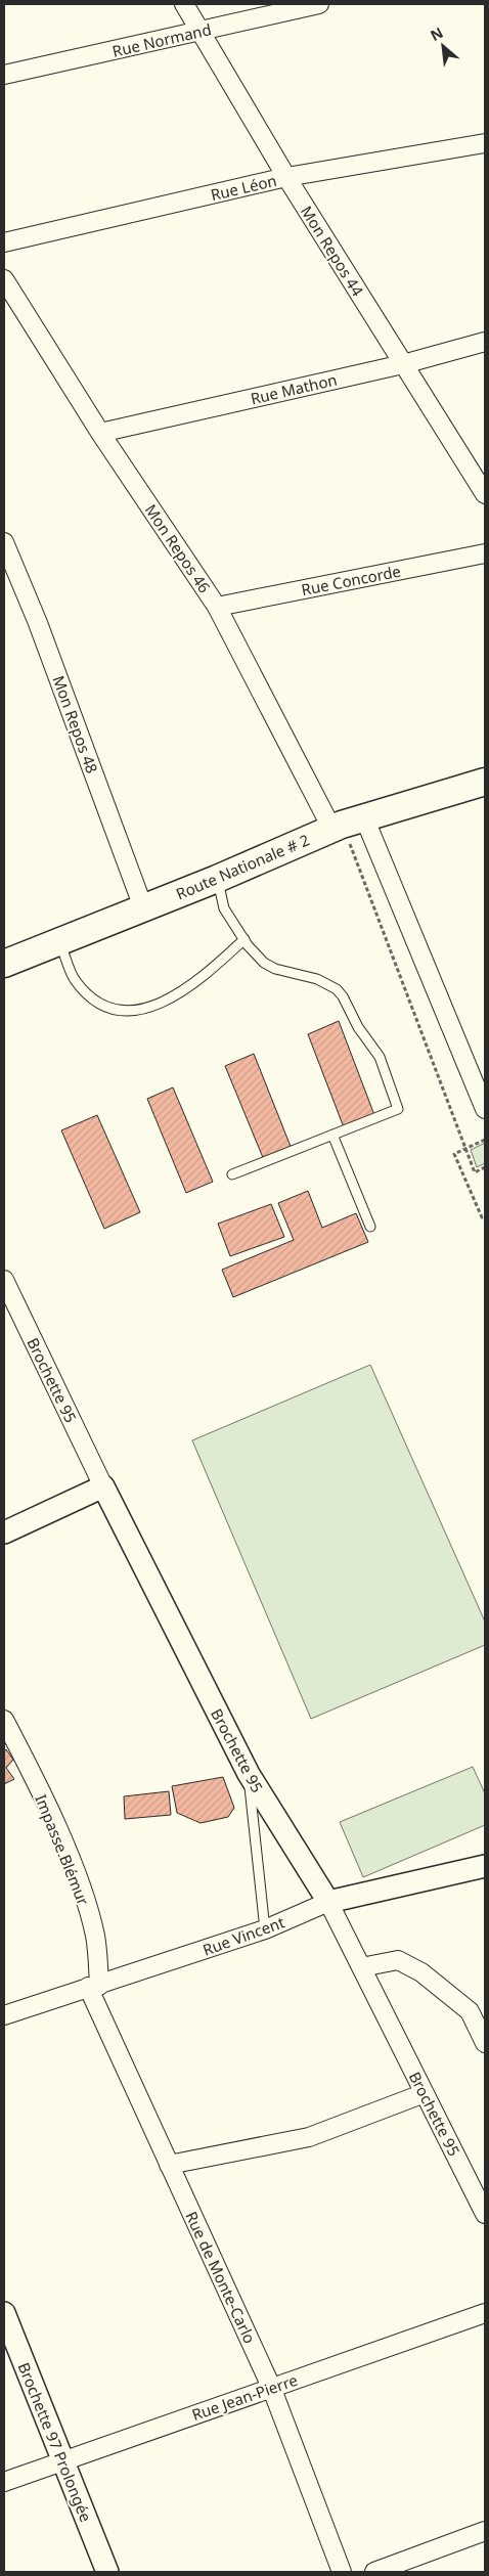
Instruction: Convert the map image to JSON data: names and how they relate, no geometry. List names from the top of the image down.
{
  "streets": {
    "main road": ["Route Nationale # 2"],
    "street": [
      "Rue Normand",
      "Rue Léon",
      "Mon Repos 44",
      "Rue Mathon",
      "Mon Repos 46",
      "Rue Concorde",
      "Mon Repos 48",
      "Brochette 95",
      "Impasse Blémur",
      "Rue Vincent",
      "Rue de Monte-Carlo",
      "Rue Jean-Pierre",
      "Brochette 97 Prolongée"
    ]
  },
  "crossings": [
    ["Rue Normand", "Mon Repos 44"],
    ["Rue Léon", "Mon Repos 44"],
    ["Mon Repos 44", "Rue Mathon"],
    ["Rue Mathon", "Mon Repos 46"],
    ["Mon Repos 46", "Rue Concorde"],
    ["Mon Repos 46", "Route Nationale # 2"],
    ["Mon Repos 48", "Route Nationale # 2"],
    ["Brochette 95", "Rue Vincent"],
    ["Impasse Blémur", "Rue Vincent"],
    ["Impasse Blémur", "Rue de Monte-Carlo"],
    ["Rue Vincent", "Rue de Monte-Carlo"],
    ["Rue de Monte-Carlo", "Rue Jean-Pierre"],
    ["Rue Jean-Pierre", "Brochette 97 Prolongée"]
  ],
  "north": "top left"
}
